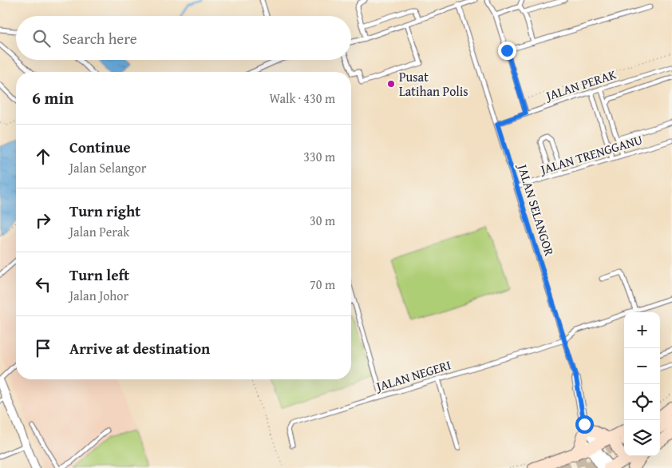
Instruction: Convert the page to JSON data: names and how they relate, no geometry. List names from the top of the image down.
{
  "streets": {
    "street": ["JALAN SELANGOR"],
    "lane": ["JALAN PERAK", "JALAN TRENGGANU", "JALAN NEGERI"]
  },
  "crossings": [
    ["JALAN PERAK", "JALAN SELANGOR"],
    ["JALAN TRENGGANU", "JALAN SELANGOR"],
    ["JALAN SELANGOR", "JALAN NEGERI"]
  ],
  "places": ["Pusat Latihan Polis"],
  "page": {
    "search": "Search here",
    "heading": ["6 min", "Walk · 430 m"],
    "list": [
      ["Continue", "Jalan Selangor", "330 m"],
      ["Turn right", "Jalan Perak", "30 m"],
      ["Turn left", "Jalan Johor", "70 m"],
      "Arrive at destination"
    ],
    "map_buttons": ["+", "−"]
  }
}
